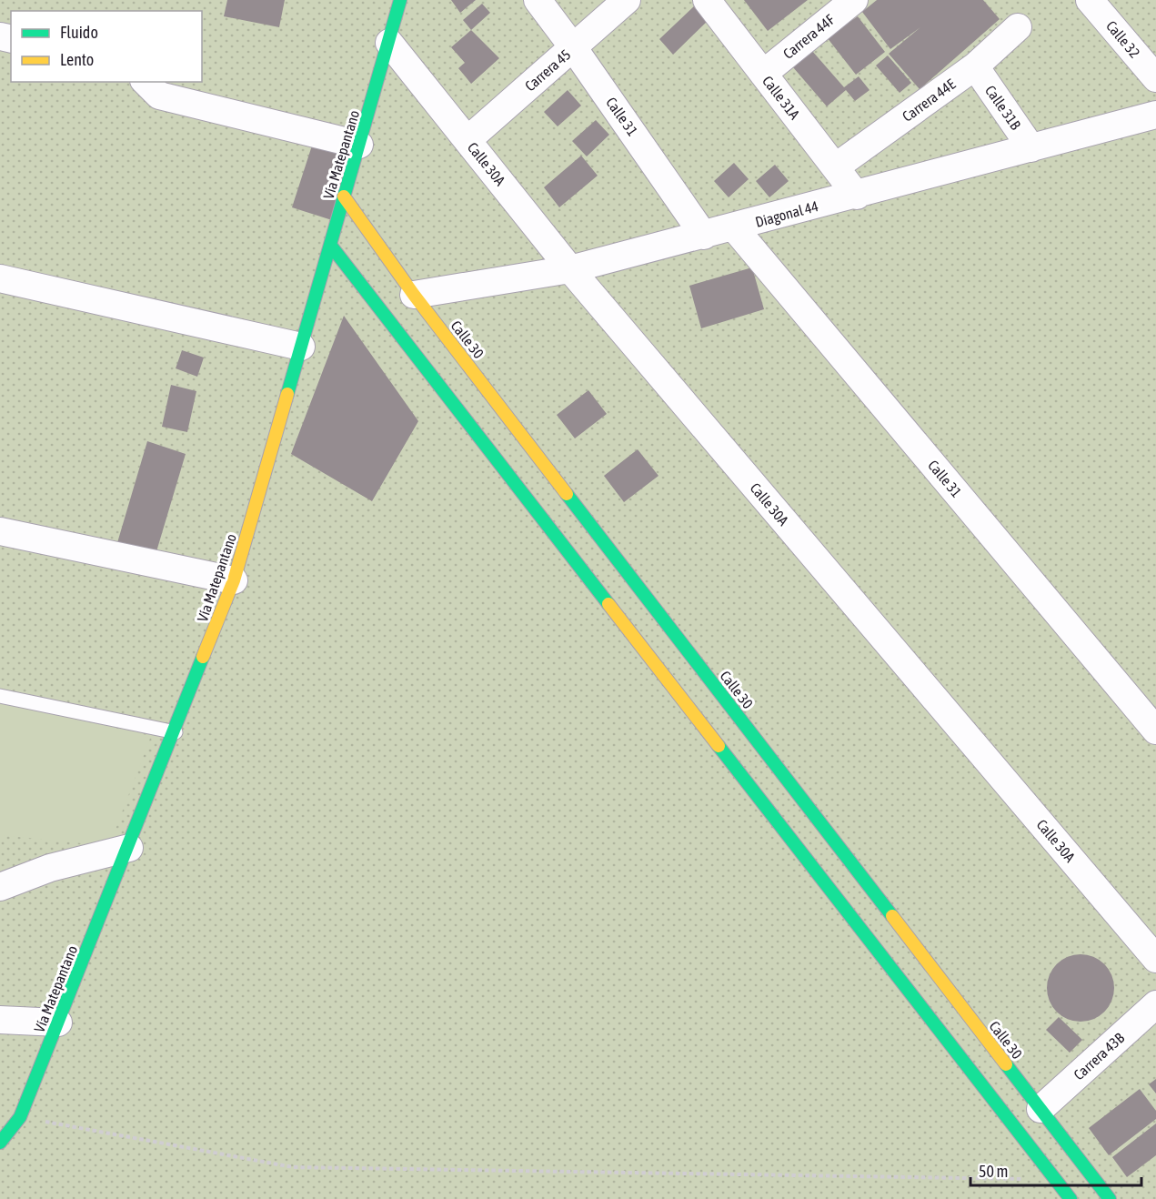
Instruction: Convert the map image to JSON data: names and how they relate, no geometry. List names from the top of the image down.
{
  "streets": {
    "main road": ["Vía Matepantano", "Calle 30"],
    "street": [
      "Carrera 44F",
      "Calle 32",
      "Carrera 45",
      "Calle 31A",
      "Carrera 44E",
      "Calle 31B",
      "Calle 31",
      "Calle 30A",
      "Diagonal 44",
      "Carrera 43B"
    ]
  },
  "crossings": [
    ["Carrera 44F", "Calle 31A"],
    ["Carrera 45", "Calle 31"],
    ["Carrera 45", "Calle 30A"],
    ["Calle 31A", "Carrera 44E"],
    ["Calle 31A", "Diagonal 44"],
    ["Carrera 44E", "Calle 31B"],
    ["Calle 31B", "Diagonal 44"],
    ["Calle 31", "Diagonal 44"],
    ["Vía Matepantano", "Calle 30A"],
    ["Vía Matepantano", "Calle 30"],
    ["Calle 30A", "Diagonal 44"],
    ["Diagonal 44", "Calle 30"],
    ["Calle 30", "Carrera 43B"]
  ],
  "legend": ["Fluido", "Lento"],
  "scale_bar": "50 m"
}
